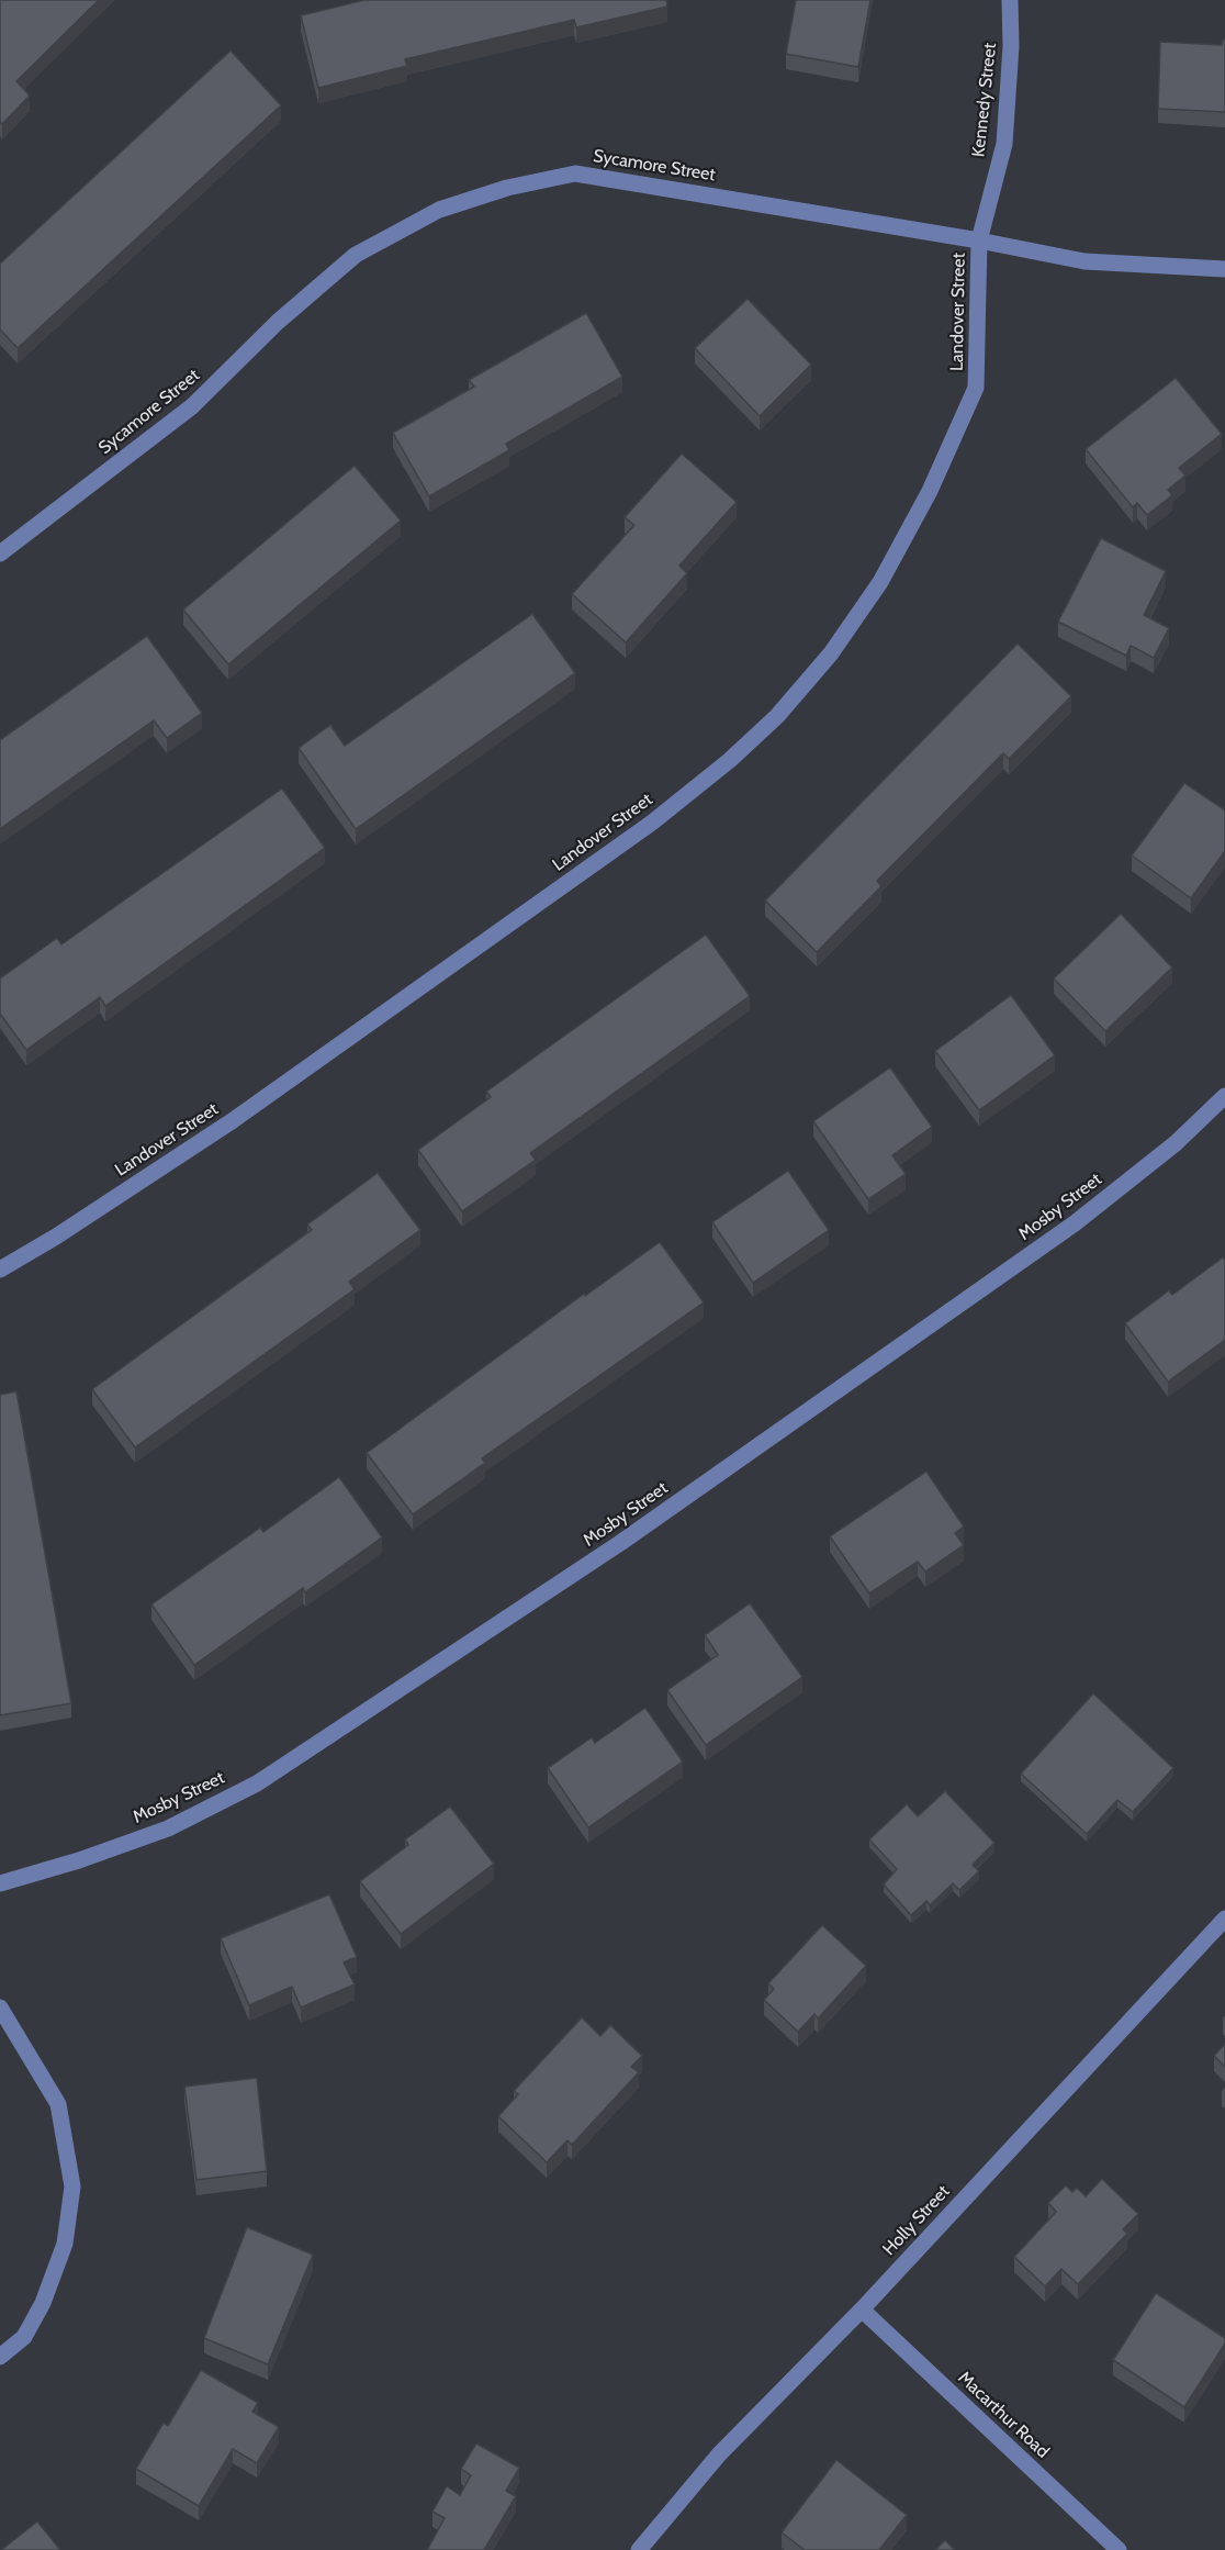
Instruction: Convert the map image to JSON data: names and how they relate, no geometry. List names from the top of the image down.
{
  "streets": {
    "street": [
      "Kennedy Street",
      "Sycamore Street",
      "Landover Street",
      "Mosby Street",
      "Holly Street",
      "Macarthur Road"
    ]
  },
  "crossings": [
    ["Kennedy Street", "Sycamore Street"],
    ["Kennedy Street", "Landover Street"],
    ["Sycamore Street", "Landover Street"],
    ["Holly Street", "Macarthur Road"]
  ]
}
